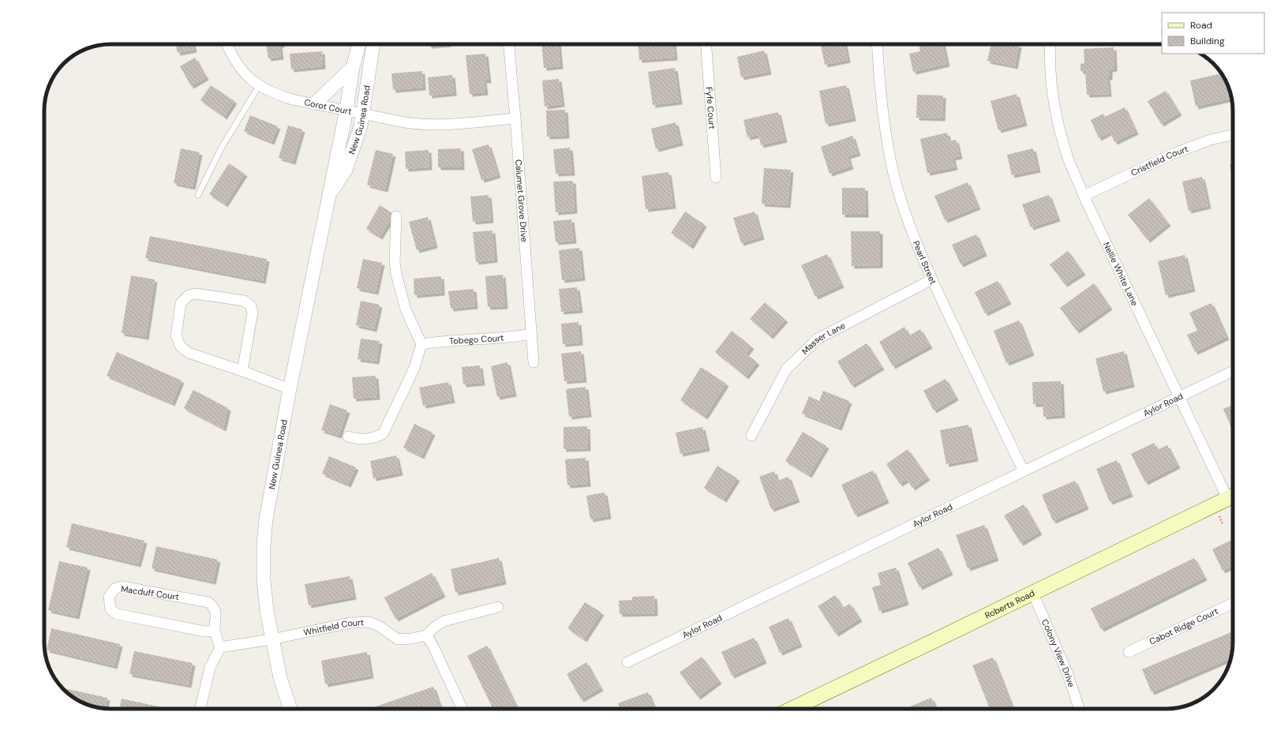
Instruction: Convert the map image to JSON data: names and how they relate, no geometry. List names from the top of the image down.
{
  "streets": {
    "main road": ["Roberts Road"],
    "street": [
      "Corot Court",
      "Fyfe Court",
      "New Guinea Road",
      "Cristfield Court",
      "Calumet Grove Drive",
      "Pearl Street",
      "Nellie White Lane",
      "Tobego Court",
      "Masser Lane",
      "Aylor Road",
      "Macduff Court",
      "Cabot Ridge Court",
      "Whitfield Court",
      "Colony View Drive"
    ]
  },
  "crossings": [
    ["Corot Court", "New Guinea Road"],
    ["Corot Court", "Calumet Grove Drive"],
    ["New Guinea Road", "Whitfield Court"],
    ["Cristfield Court", "Nellie White Lane"],
    ["Calumet Grove Drive", "Tobego Court"],
    ["Pearl Street", "Masser Lane"],
    ["Pearl Street", "Aylor Road"],
    ["Nellie White Lane", "Aylor Road"],
    ["Nellie White Lane", "Roberts Road"],
    ["Macduff Court", "Whitfield Court"],
    ["Roberts Road", "Colony View Drive"]
  ],
  "legend": ["Road", "Building"]
}
